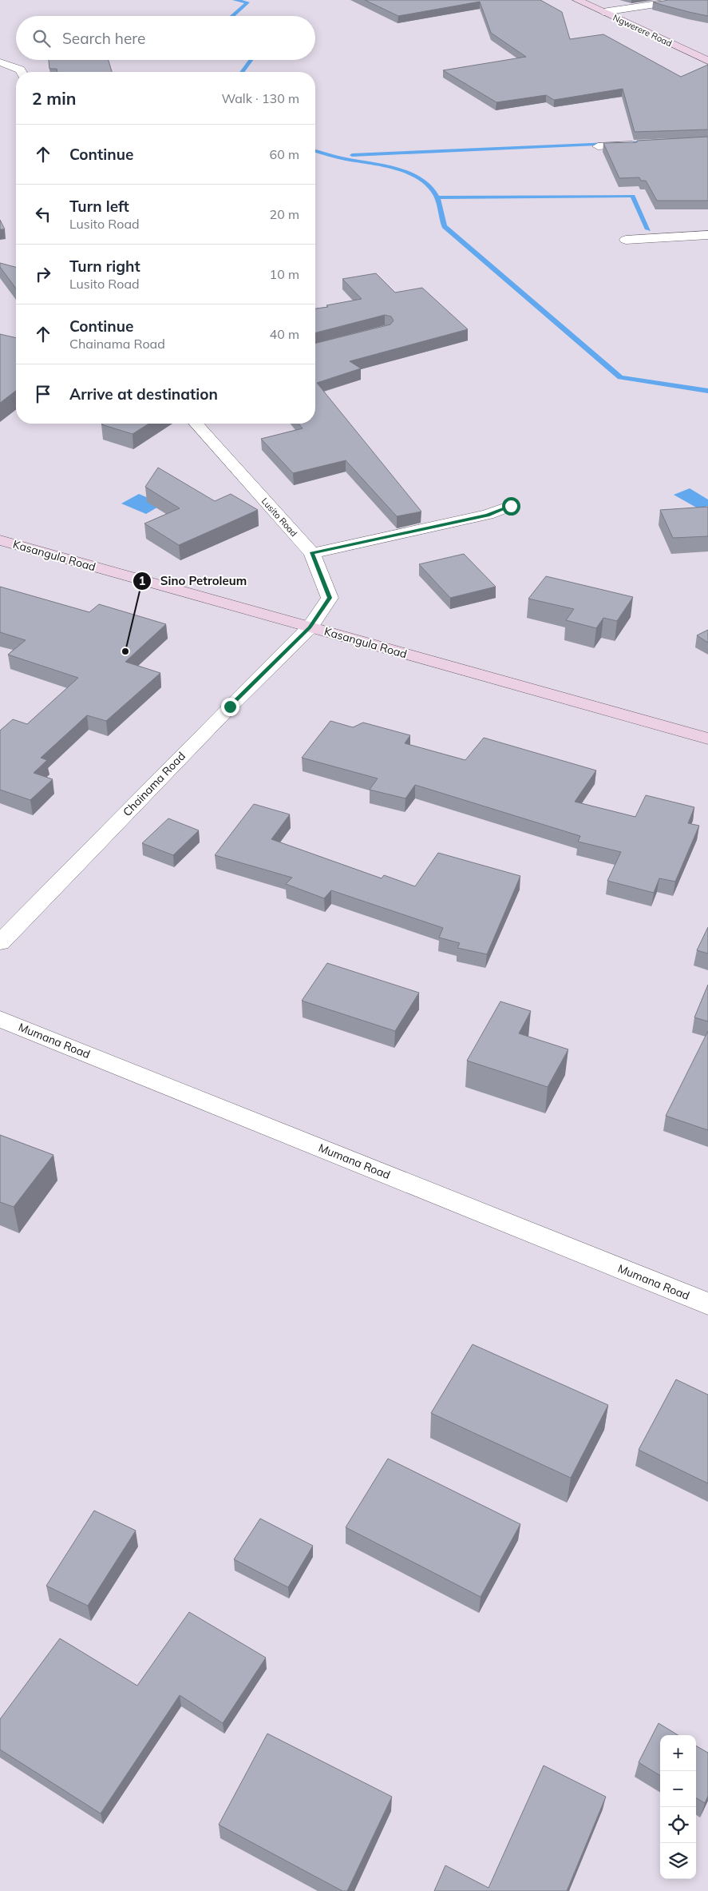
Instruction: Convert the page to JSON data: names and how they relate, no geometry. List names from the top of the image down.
{
  "streets": {
    "main road": ["Ngwerere Road", "Kasangula Road"],
    "street": ["Lusito Road", "Chainama Road", "Mumana Road"]
  },
  "crossings": [
    ["Lusito Road", "Kasangula Road"],
    ["Lusito Road", "Chainama Road"],
    ["Kasangula Road", "Chainama Road"]
  ],
  "places": ["Sino Petroleum"],
  "page": {
    "search": "Search here",
    "heading": ["2 min", "Walk · 130 m"],
    "list": [
      ["Continue", "60 m"],
      ["Turn left", "Lusito Road", "20 m"],
      ["Turn right", "Lusito Road", "10 m"],
      ["Continue", "Chainama Road", "40 m"],
      "Arrive at destination"
    ],
    "map_buttons": ["+", "−"]
  }
}
